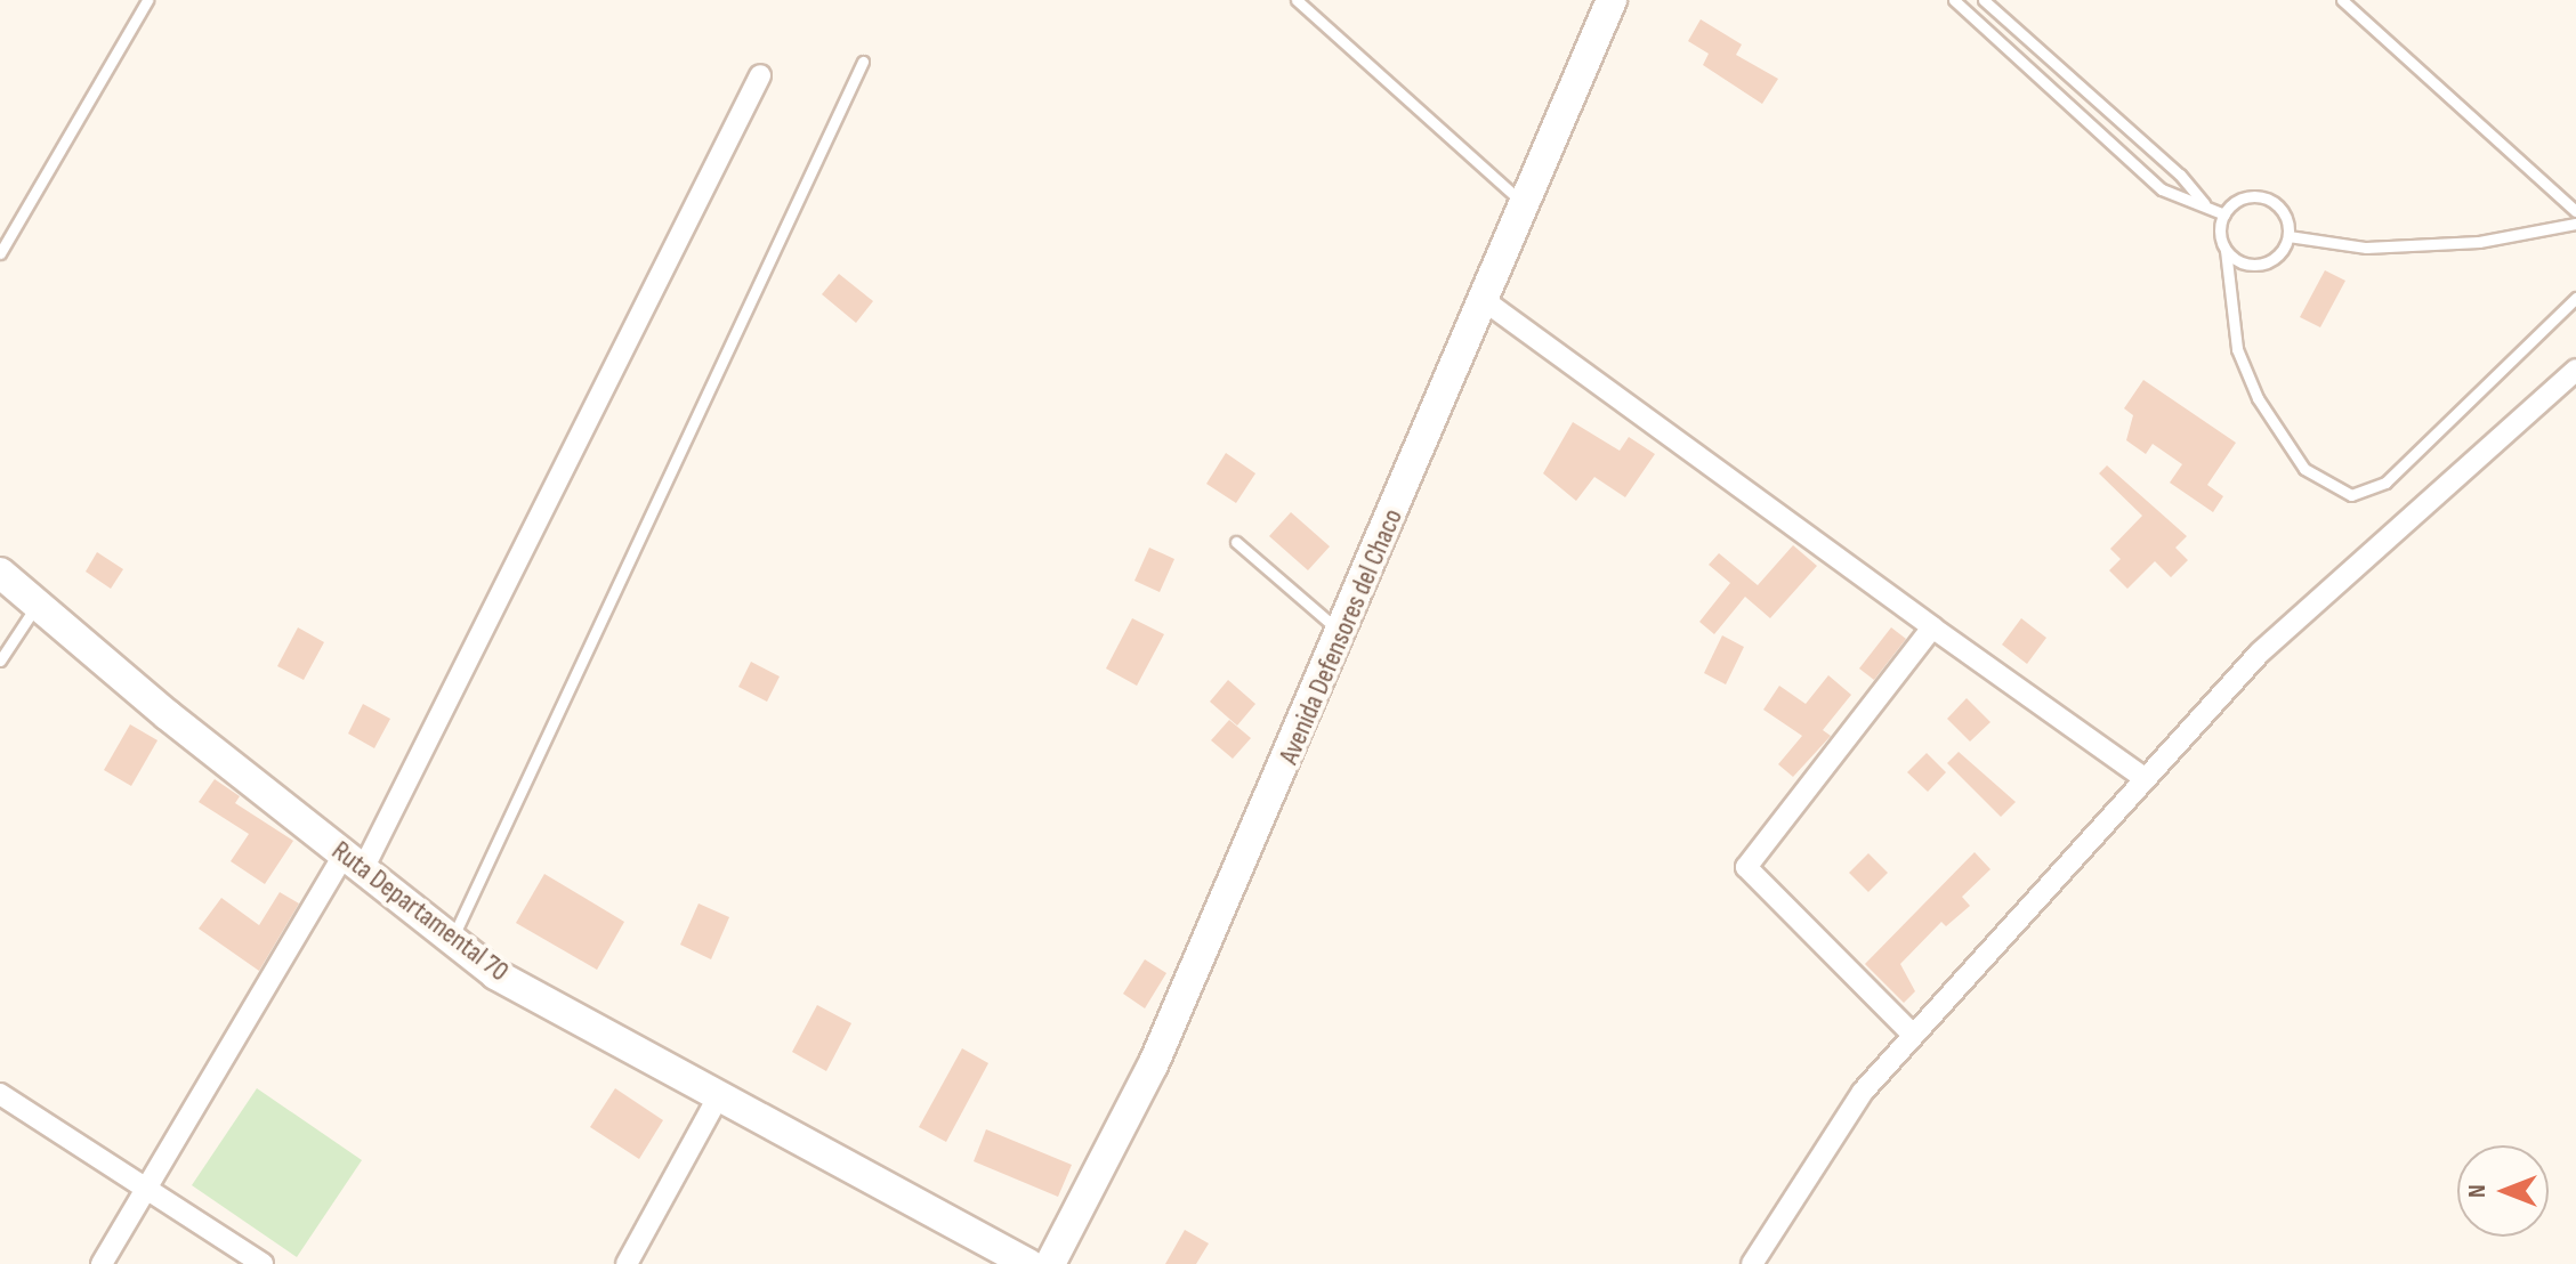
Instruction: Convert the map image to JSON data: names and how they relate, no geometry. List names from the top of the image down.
{
  "streets": {
    "main road": ["Avenida Defensores del Chaco", "Ruta Departamental 70"]
  },
  "north": "left"
}
